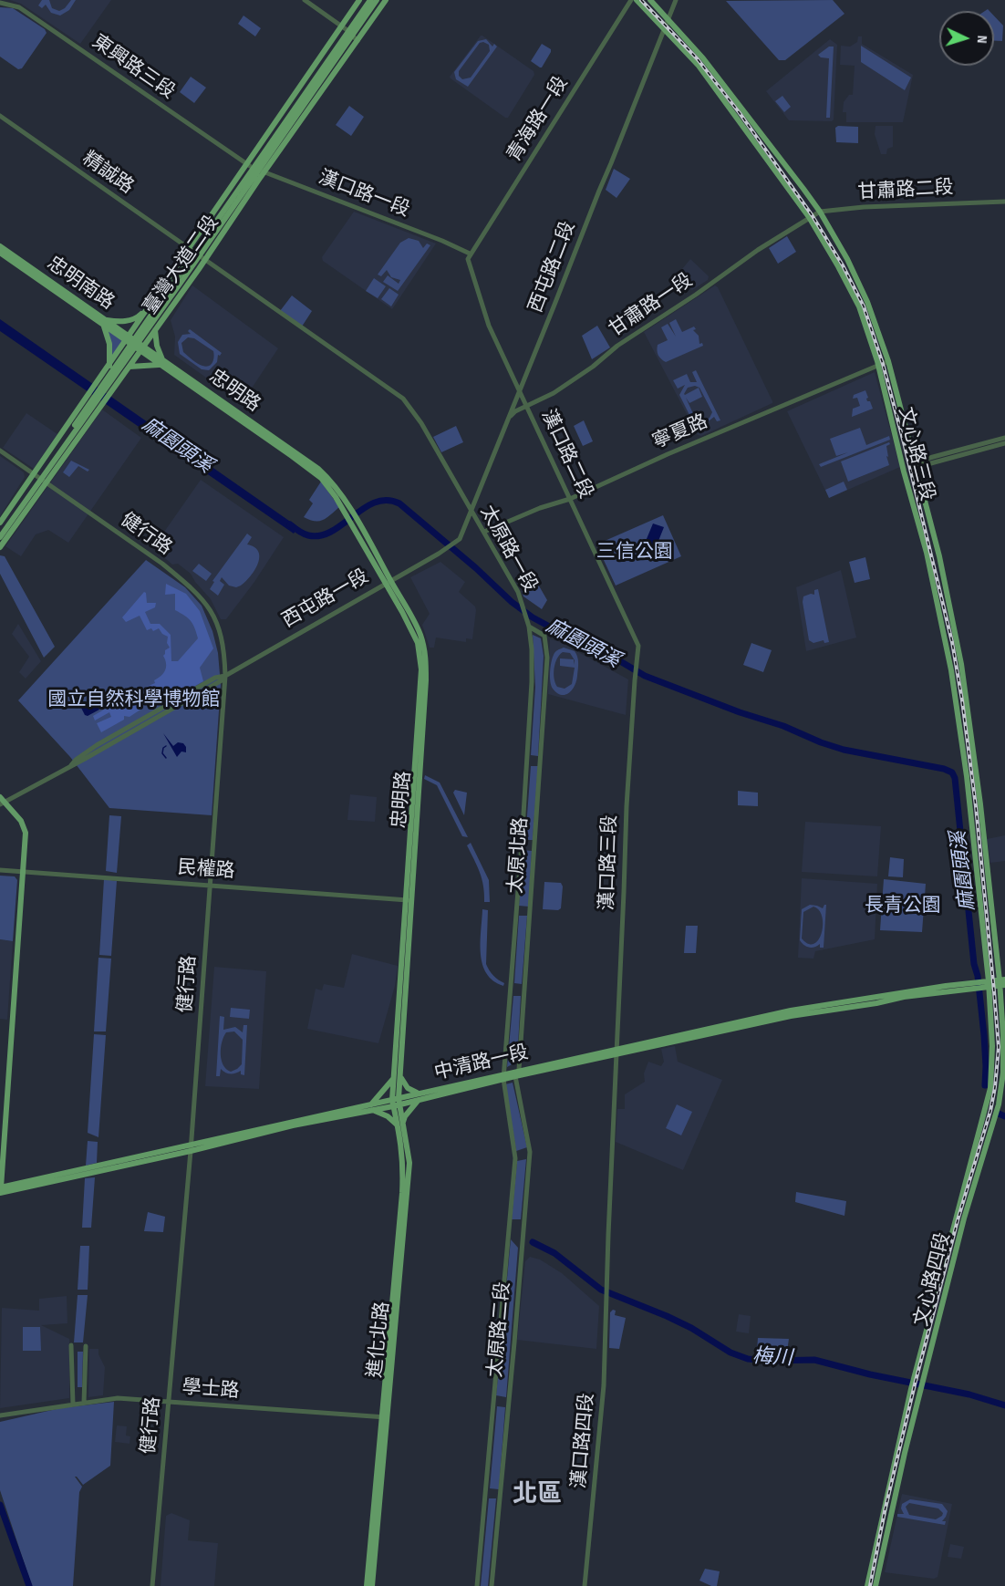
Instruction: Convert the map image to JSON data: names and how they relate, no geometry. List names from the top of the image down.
{
  "streets": {
    "main road": [
      "臺灣大道二段",
      "忠明南路",
      "忠明路",
      "文心路三段",
      "中清路一段",
      "文心路四段",
      "進化北路"
    ],
    "street": [
      "東興路三段",
      "青海路一段",
      "精誠路",
      "甘肅路二段",
      "漢口路一段",
      "西屯路二段",
      "甘肅路一段",
      "寧夏路",
      "漢口路二段",
      "健行路",
      "太原路一段",
      "西屯路一段",
      "太原北路",
      "漢口路三段",
      "民權路",
      "太原路二段",
      "學士路",
      "漢口路四段"
    ]
  },
  "crossings": [
    ["東興路三段", "漢口路一段"],
    ["東興路三段", "臺灣大道二段"],
    ["青海路一段", "漢口路一段"],
    ["青海路一段", "漢口路二段"],
    ["精誠路", "臺灣大道二段"],
    ["精誠路", "太原路一段"],
    ["甘肅路二段", "甘肅路一段"],
    ["甘肅路二段", "文心路三段"],
    ["漢口路一段", "臺灣大道二段"],
    ["漢口路一段", "漢口路二段"],
    ["臺灣大道二段", "忠明南路"],
    ["臺灣大道二段", "忠明路"],
    ["臺灣大道二段", "健行路"],
    ["臺灣大道二段", "太原路一段"],
    ["西屯路二段", "甘肅路一段"],
    ["西屯路二段", "漢口路二段"],
    ["西屯路二段", "文心路三段"],
    ["西屯路二段", "太原路一段"],
    ["西屯路二段", "西屯路一段"],
    ["忠明南路", "忠明路"],
    ["甘肅路一段", "漢口路二段"],
    ["甘肅路一段", "文心路三段"],
    ["忠明路", "西屯路一段"],
    ["忠明路", "民權路"],
    ["忠明路", "中清路一段"],
    ["忠明路", "進化北路"],
    ["寧夏路", "漢口路二段"],
    ["寧夏路", "文心路三段"],
    ["寧夏路", "太原路一段"],
    ["漢口路二段", "漢口路三段"],
    ["文心路三段", "中清路一段"],
    ["文心路三段", "文心路四段"],
    ["健行路", "西屯路一段"],
    ["健行路", "民權路"],
    ["健行路", "中清路一段"],
    ["健行路", "學士路"],
    ["太原路一段", "太原北路"],
    ["太原路一段", "中清路一段"],
    ["太原路一段", "太原路二段"],
    ["太原北路", "中清路一段"],
    ["太原北路", "太原路二段"],
    ["漢口路三段", "中清路一段"],
    ["漢口路三段", "漢口路四段"],
    ["中清路一段", "文心路四段"],
    ["中清路一段", "太原路二段"],
    ["中清路一段", "進化北路"],
    ["中清路一段", "漢口路四段"],
    ["進化北路", "學士路"]
  ],
  "districts": ["北區"],
  "water": ["麻園頭溪", "梅川"],
  "parks": ["三信公園", "國立自然科學博物館", "長青公園"],
  "north": "right"
}
